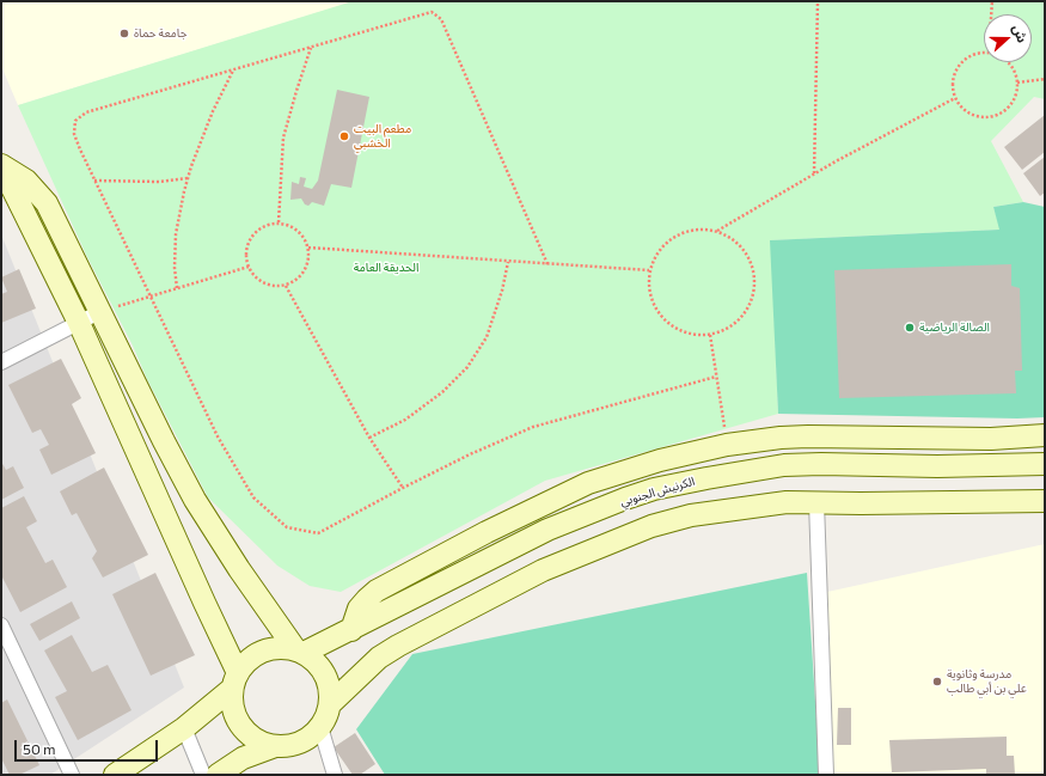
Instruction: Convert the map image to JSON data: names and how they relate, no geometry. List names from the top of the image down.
{
  "streets": {
    "main road": ["الكرنيش الجنوبي"]
  },
  "parks": ["الحديقة العامة"],
  "places": [
    "جامعة حماة",
    "مطعم البيت الخشبي",
    "الصالة الرياضية",
    "مدرسة وثانوية علي بن أبي طالب"
  ],
  "scale_bar": "50 m",
  "north": "right"
}
